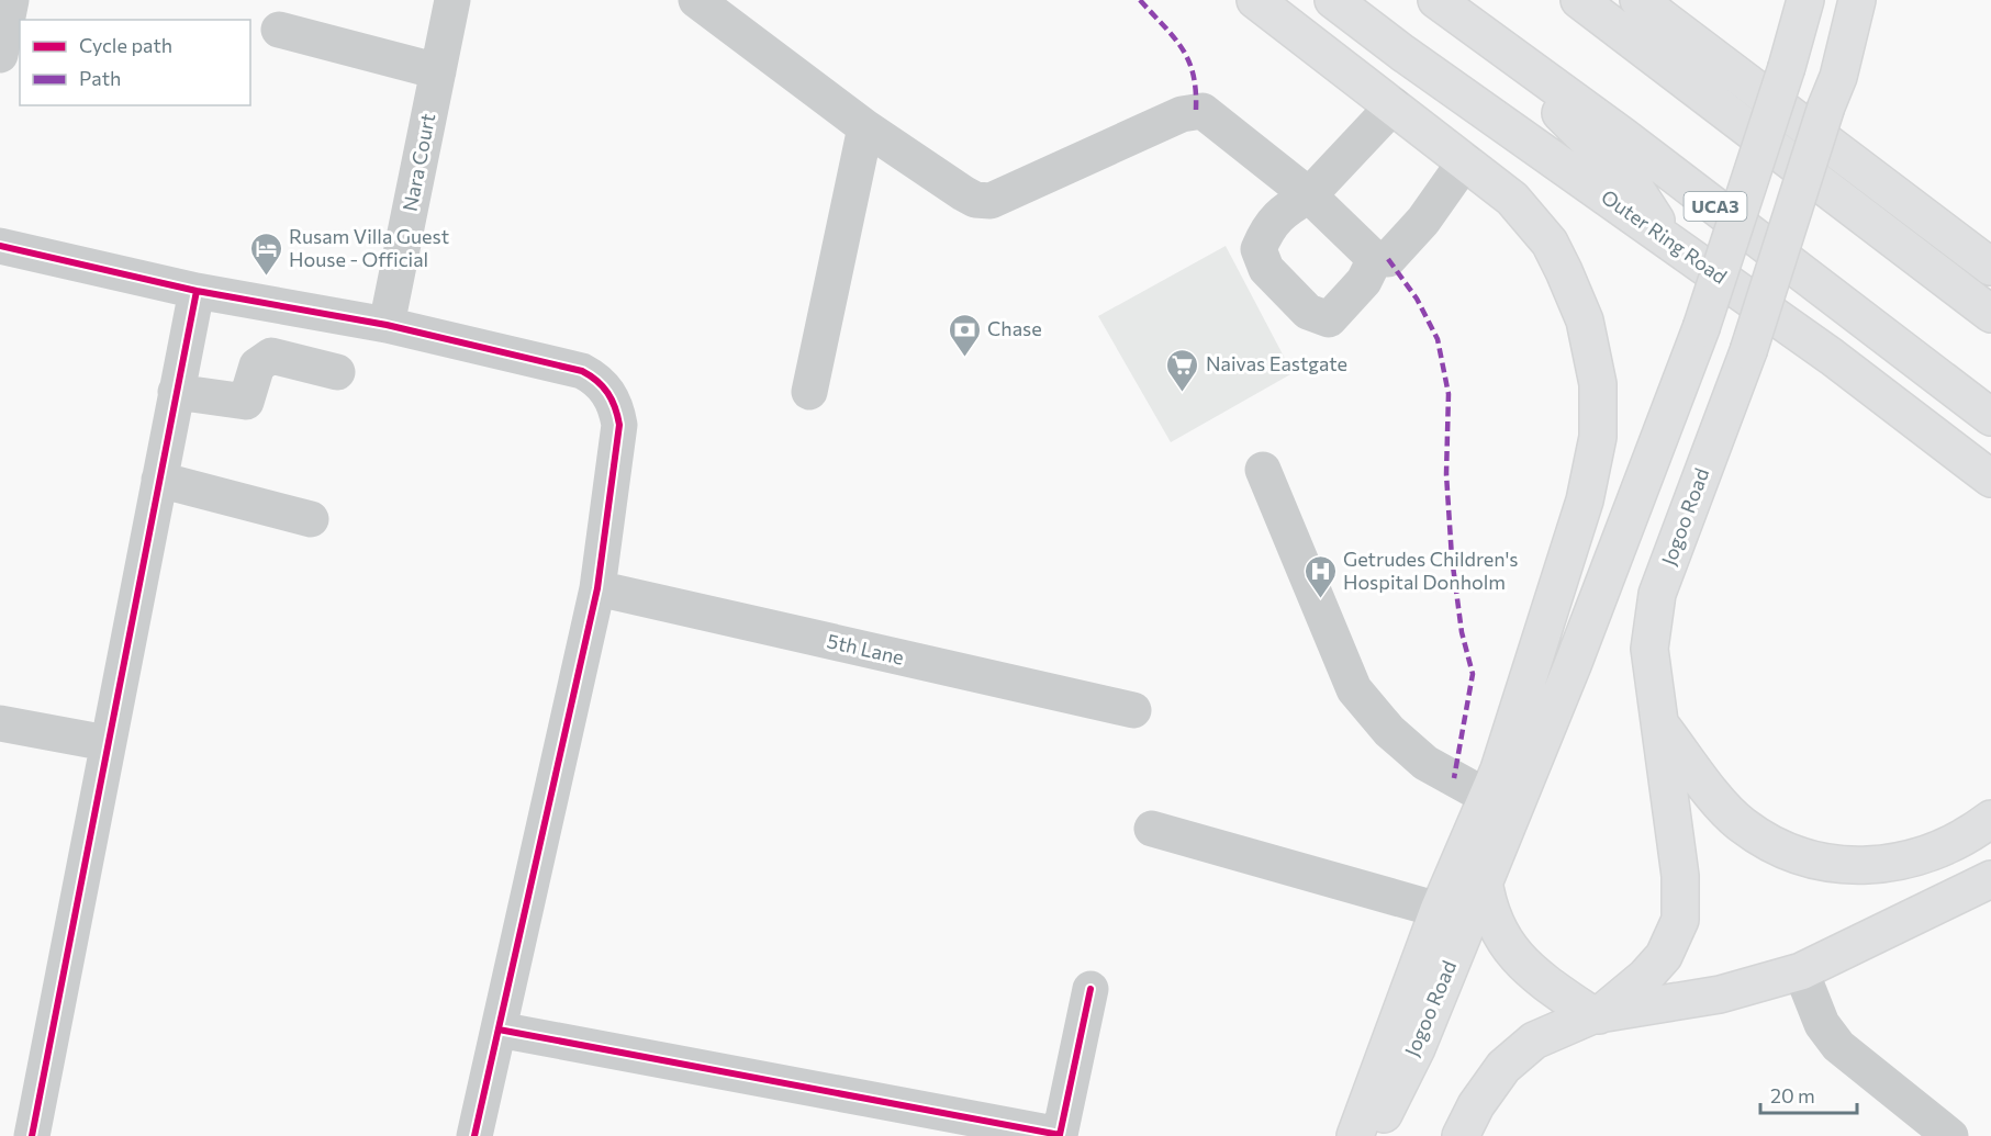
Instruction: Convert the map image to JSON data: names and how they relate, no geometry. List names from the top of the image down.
{
  "streets": {
    "main road": ["UCA3", "Outer Ring Road", "Jogoo Road"],
    "street": ["Nara Court", "5th Lane"]
  },
  "places": {
    "hotel": ["Rusam Villa Guest House - Official"],
    "bank": ["Chase"],
    "supermarket": ["Naivas Eastgate"],
    "hospital": ["Getrudes Children's Hospital Donholm"]
  },
  "legend": ["Cycle path", "Path"],
  "scale_bar": "20 m"
}
